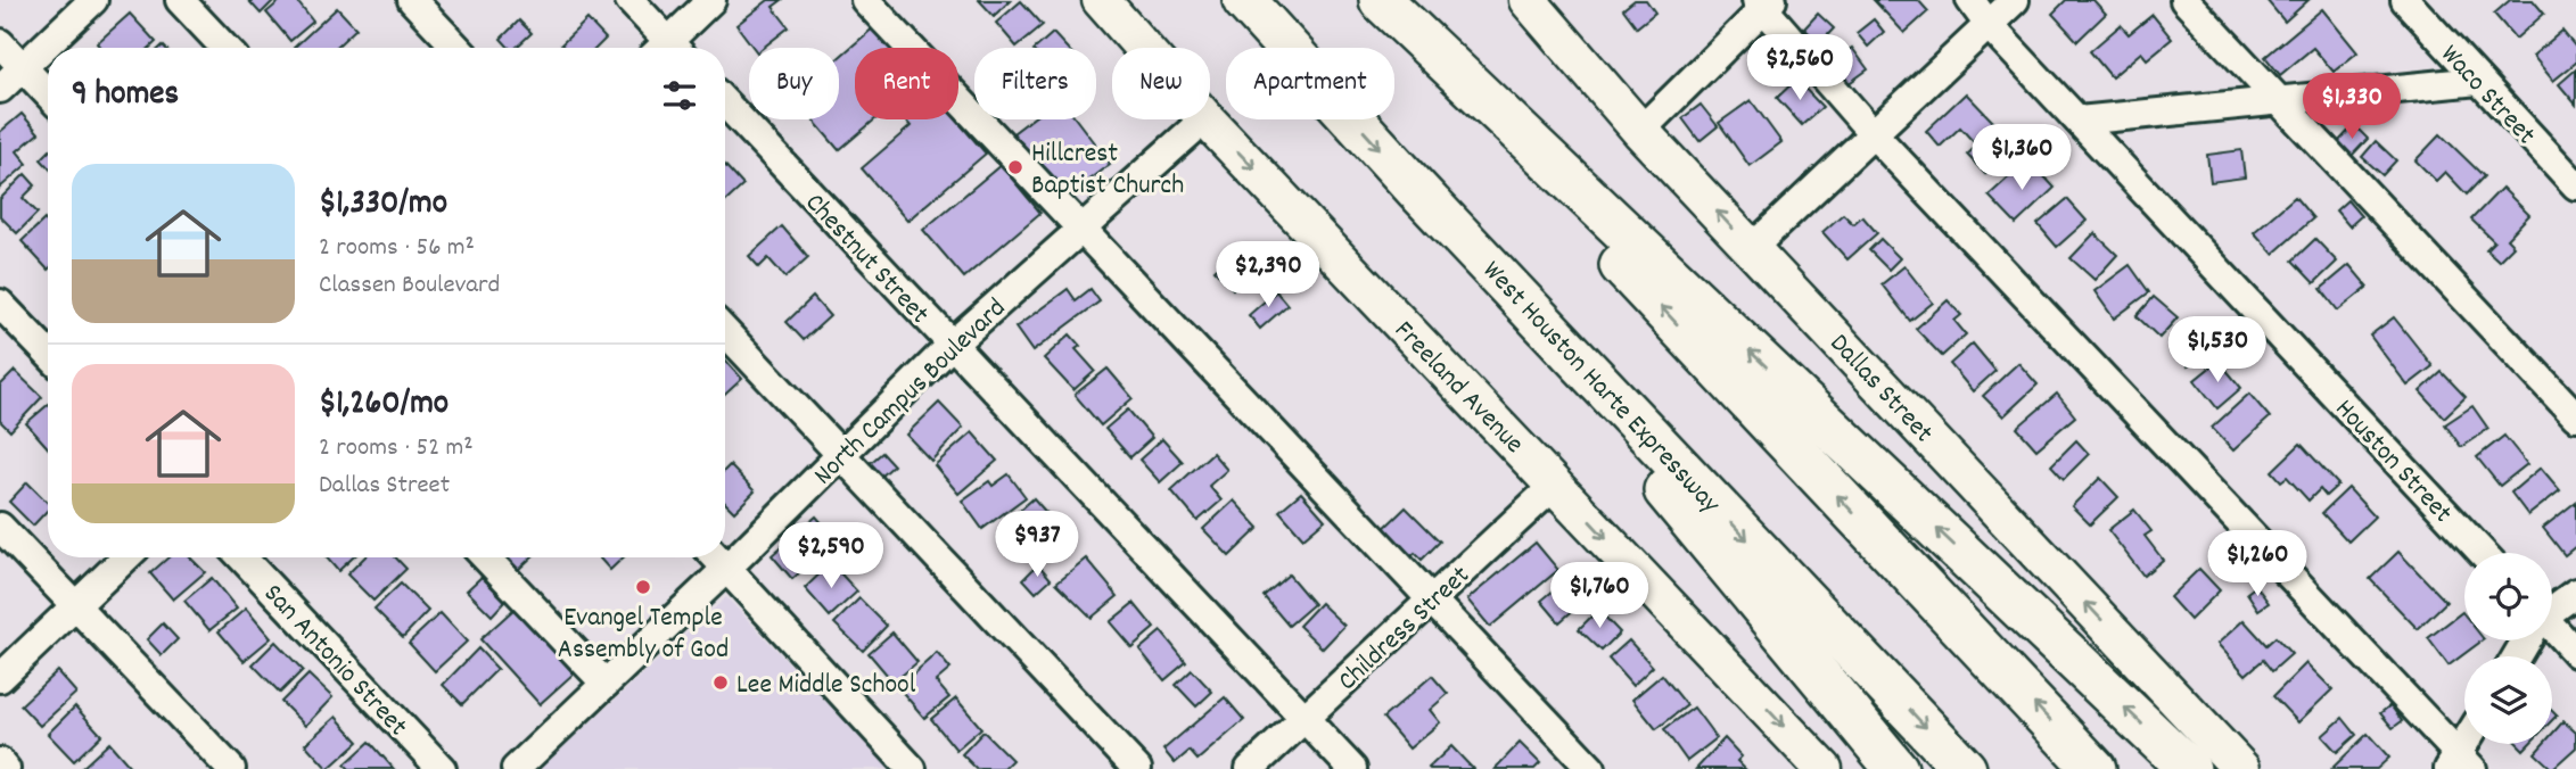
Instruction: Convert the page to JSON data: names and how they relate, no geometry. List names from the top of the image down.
{
  "streets": {
    "highway": ["West Houston Harte Expressway"],
    "main road": ["Freeland Avenue", "Dallas Street"],
    "street": [
      "Waco Street",
      "Chestnut Street",
      "North Campus Boulevard",
      "Houston Street",
      "Childress Street",
      "San Antonio Street"
    ]
  },
  "crossings": [
    ["Chestnut Street", "North Campus Boulevard"],
    ["Chestnut Street", "Childress Street"],
    ["Freeland Avenue", "Childress Street"]
  ],
  "one_way": ["Freeland Avenue", "Dallas Street"],
  "places": ["Hillcrest Baptist Church", "Evangel Temple Assembly of God", "Lee Middle School"],
  "page": {
    "price": [
      "$2,560",
      "$1,330",
      "$1,360",
      "$2,390",
      "$1,530",
      "$937",
      "$2,590",
      "$1,260",
      "$1,760"
    ],
    "chip": [
      "Buy",
      "Rent",
      "Filters",
      "New",
      "Apartment"
    ],
    "heading": "9 homes",
    "list": [
      {
        "name": "$1,330/mo",
        "note": "2 rooms · 56 m² · Classen Boulevard"
      },
      {
        "name": "$1,260/mo",
        "note": "2 rooms · 52 m² · Dallas Street"
      }
    ]
  }
}
